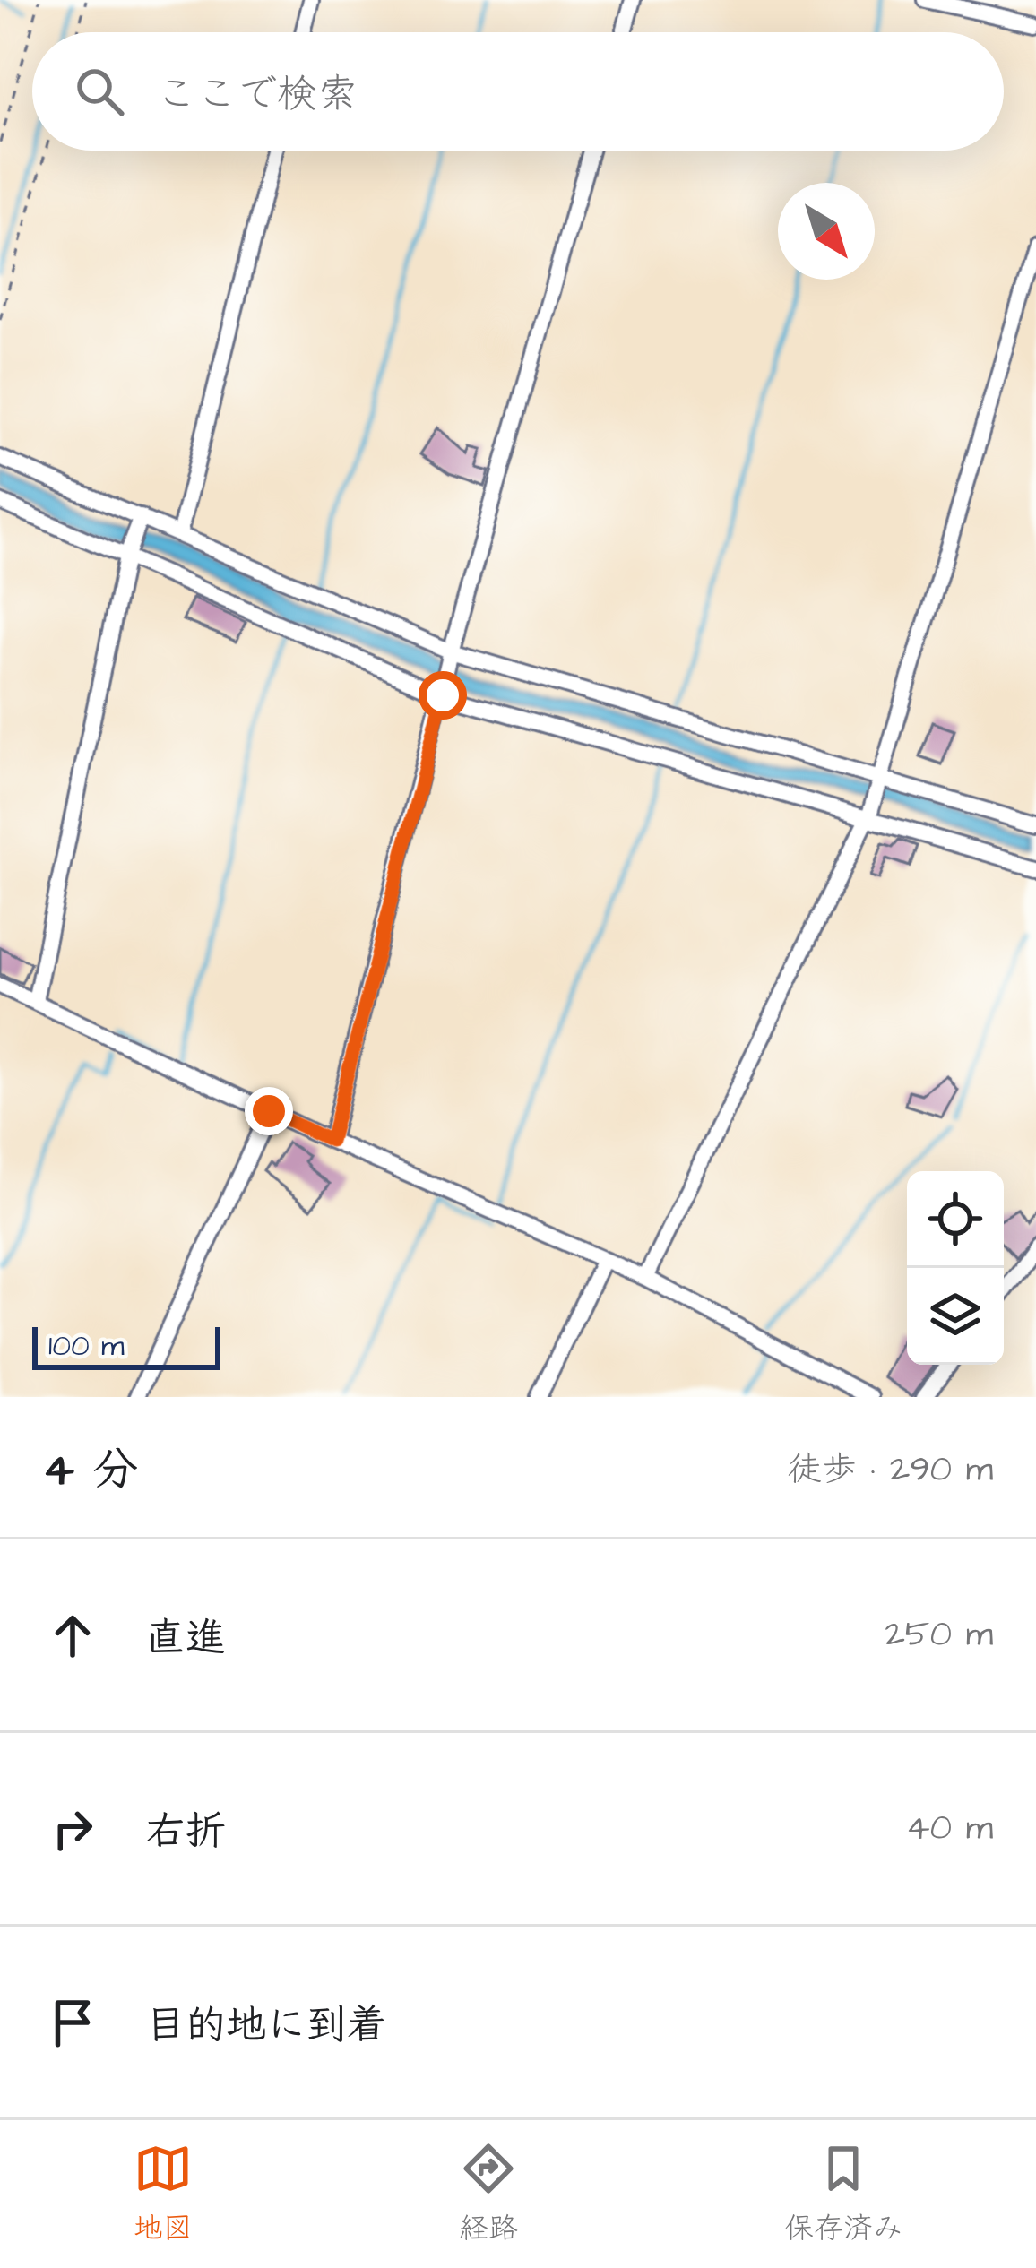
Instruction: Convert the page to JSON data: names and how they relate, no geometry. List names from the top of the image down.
{
  "scale_bar": "100 m",
  "north": "bottom right",
  "page": {
    "search": "ここで検索",
    "scale": "100 m",
    "heading": ["4 分", "徒歩 · 290 m"],
    "list": [
      ["直進", "250 m"],
      ["右折", "40 m"],
      "目的地に到着"
    ],
    "nav": ["地図", "経路", "保存済み"]
  }
}
